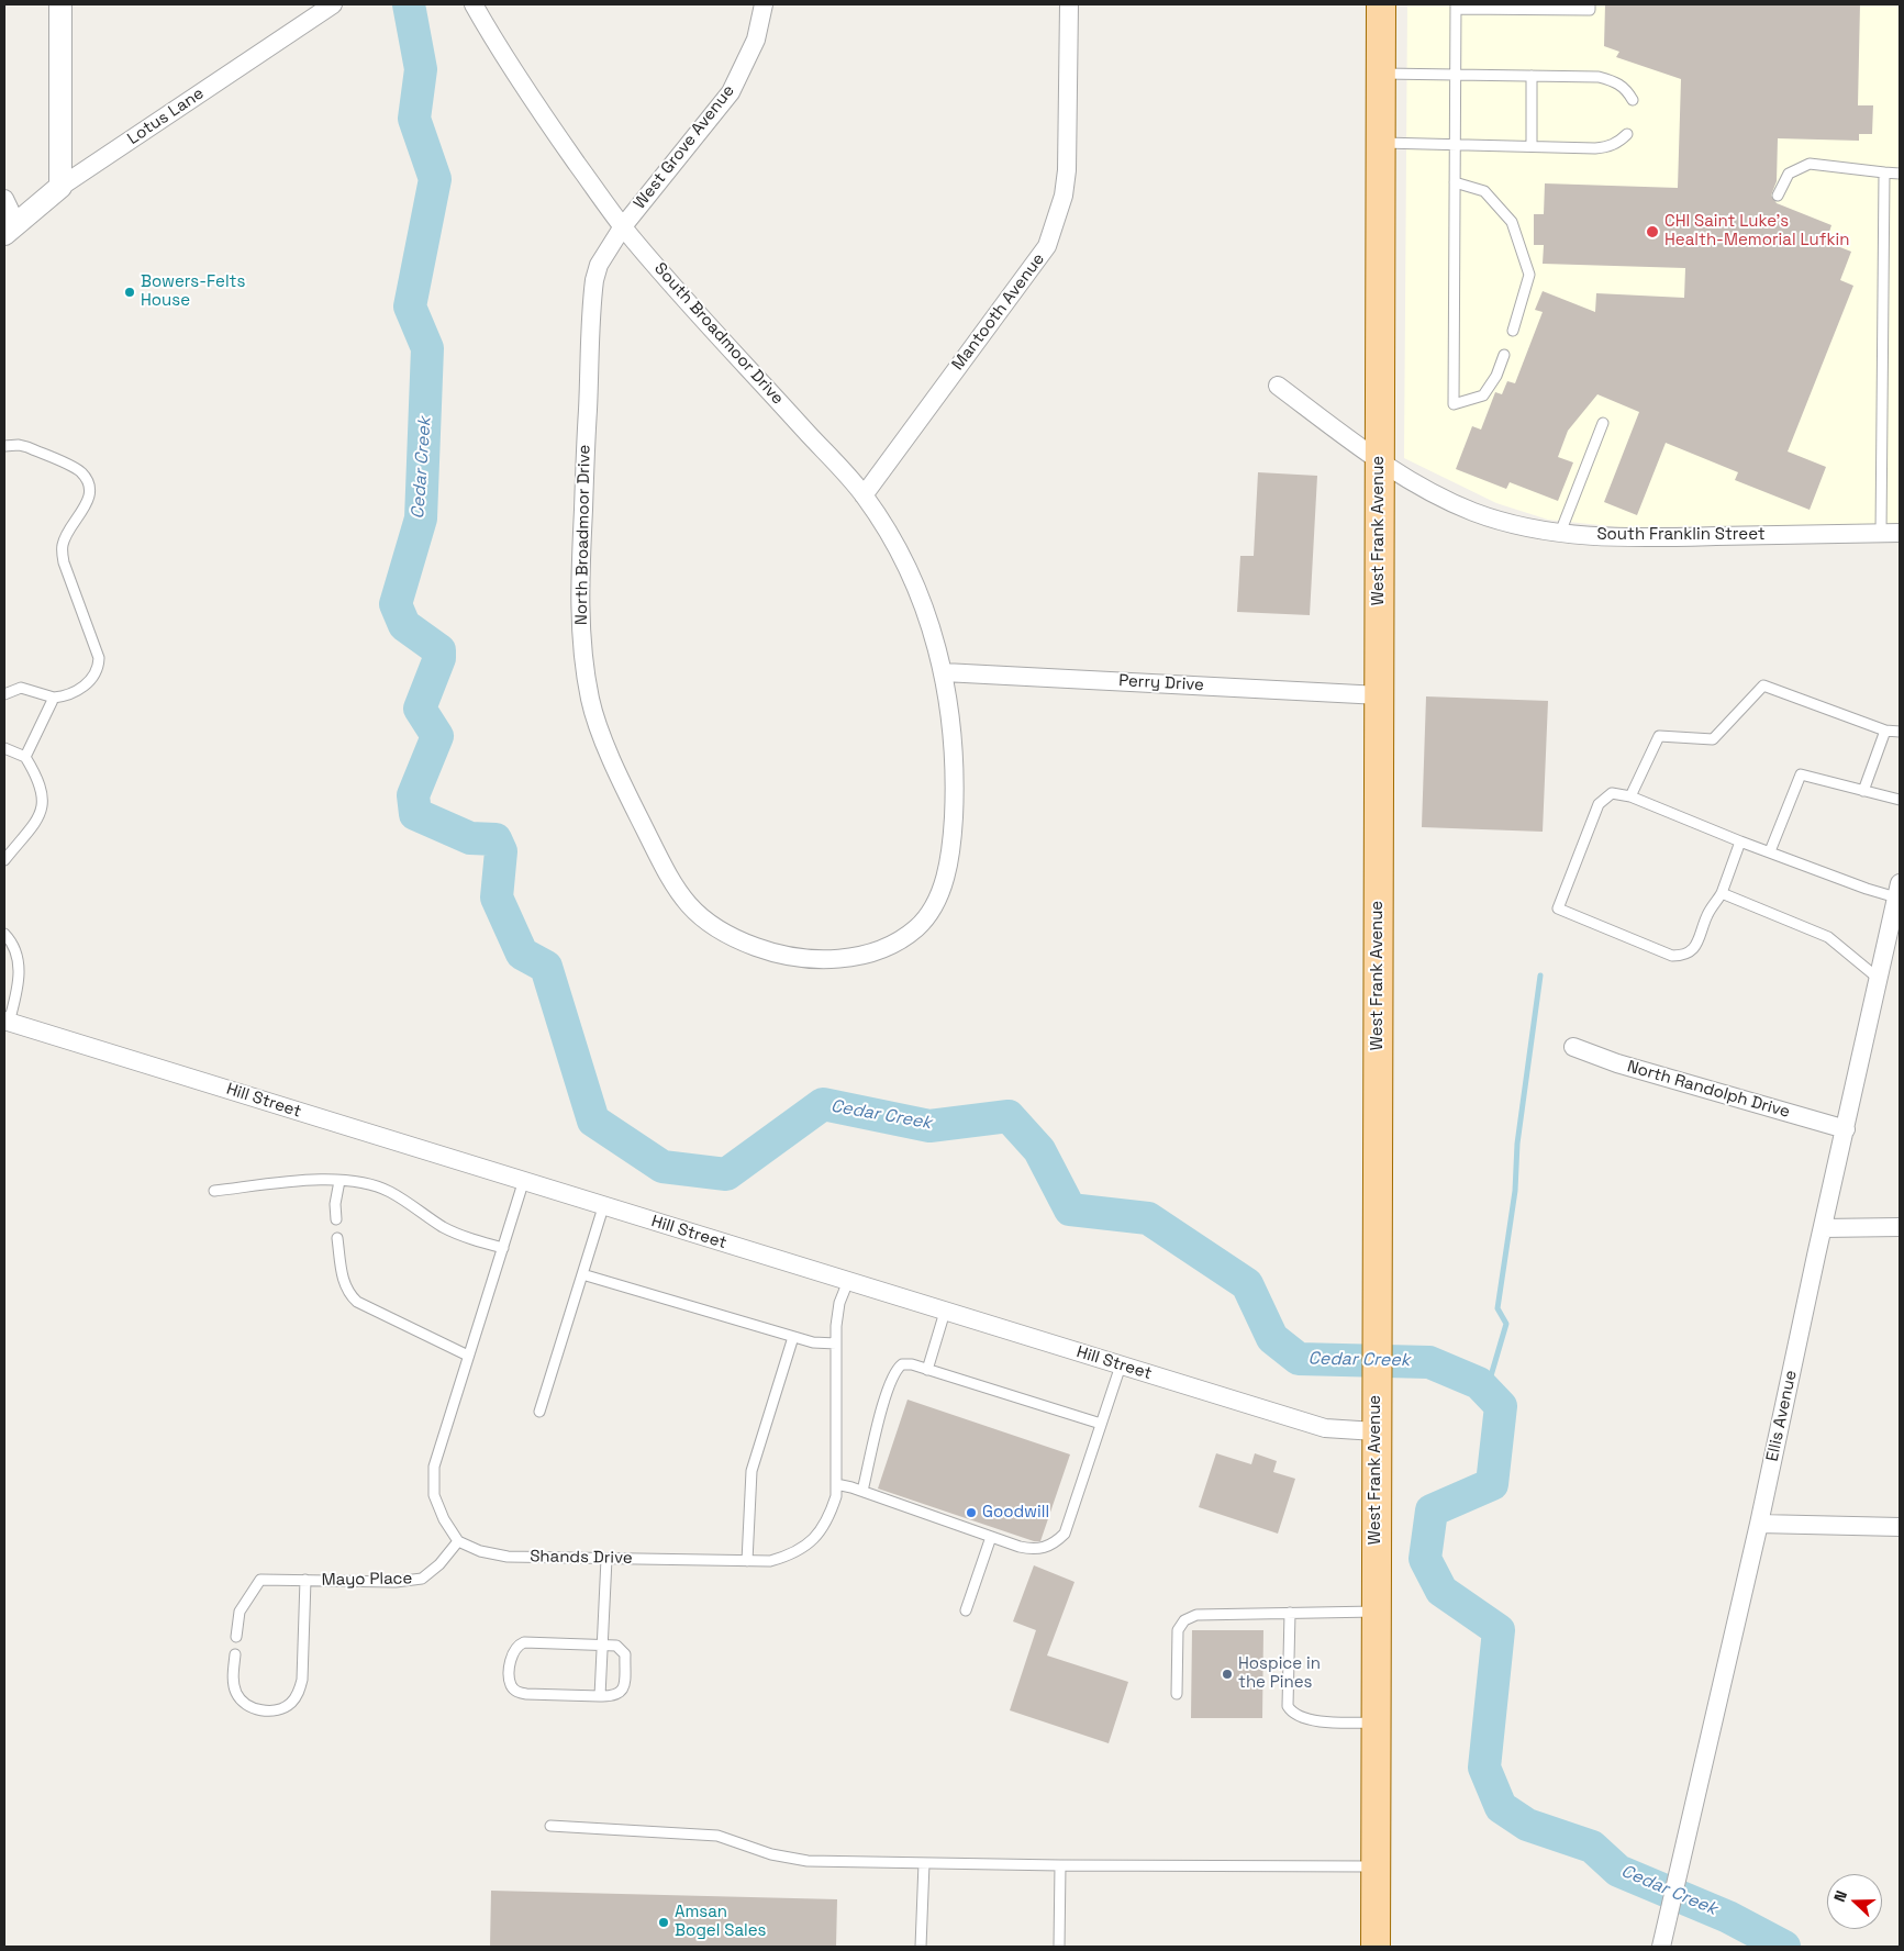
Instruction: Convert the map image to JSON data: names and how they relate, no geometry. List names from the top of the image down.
{
  "streets": {
    "main road": ["West Frank Avenue"],
    "street": [
      "Lotus Lane",
      "West Grove Avenue",
      "Mantooth Avenue",
      "South Broadmoor Drive",
      "North Broadmoor Drive",
      "South Franklin Street",
      "Perry Drive",
      "North Randolph Drive",
      "Hill Street",
      "Ellis Avenue"
    ],
    "lane": ["Shands Drive", "Mayo Place"]
  },
  "crossings": [
    ["West Grove Avenue", "South Broadmoor Drive"],
    ["West Grove Avenue", "North Broadmoor Drive"],
    ["Mantooth Avenue", "South Broadmoor Drive"],
    ["South Broadmoor Drive", "North Broadmoor Drive"],
    ["South Broadmoor Drive", "Perry Drive"],
    ["West Frank Avenue", "South Franklin Street"],
    ["West Frank Avenue", "Perry Drive"],
    ["West Frank Avenue", "Hill Street"],
    ["North Broadmoor Drive", "Perry Drive"],
    ["North Randolph Drive", "Ellis Avenue"],
    ["Hill Street", "Shands Drive"],
    ["Shands Drive", "Mayo Place"]
  ],
  "water": ["Cedar Creek"],
  "places": [
    "CHI Saint Luke's Health-Memorial Lufkin",
    "Bowers-Felts House",
    "Goodwill",
    "Hospice in the Pines",
    "Amsan Bogel Sales"
  ],
  "north": "left"
}
